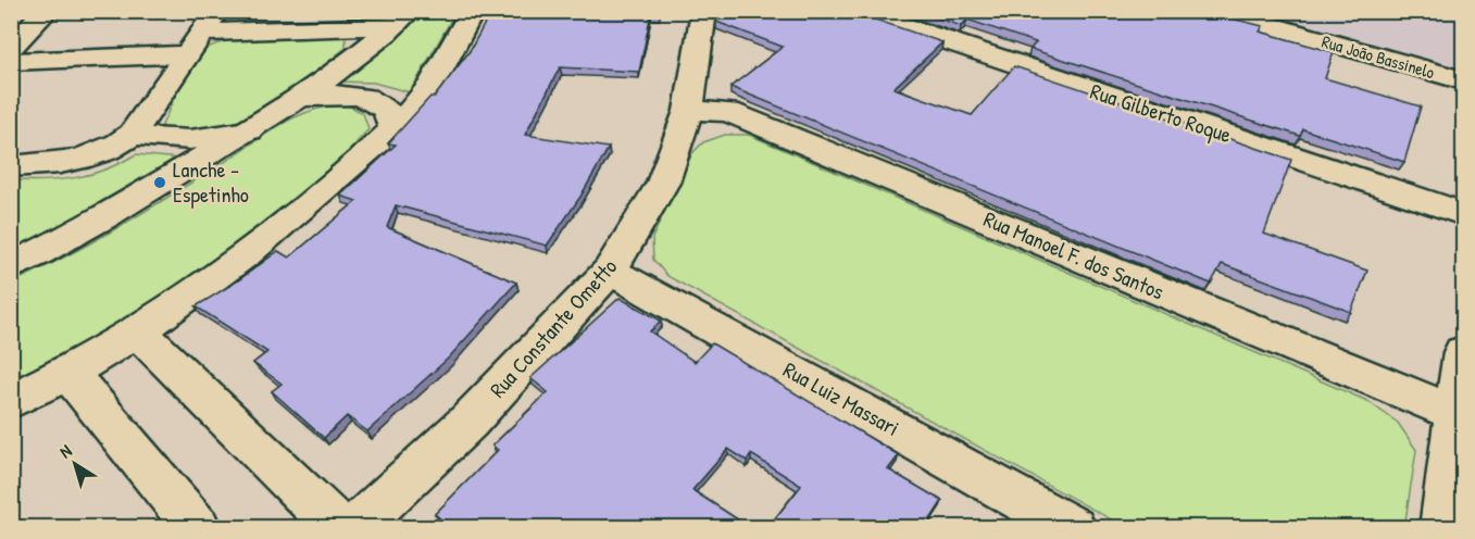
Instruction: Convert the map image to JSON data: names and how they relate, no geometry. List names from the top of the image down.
{
  "streets": {
    "street": [
      "Rua João Bassinelo",
      "Rua Gilberto Roque",
      "Rua Manoel F. dos Santos",
      "Rua Constante Ometto",
      "Rua Luiz Massari"
    ]
  },
  "crossings": [
    ["Rua Manoel F. dos Santos", "Rua Constante Ometto"],
    ["Rua Constante Ometto", "Rua Luiz Massari"]
  ],
  "places": ["Lanche - Espetinho"],
  "north": "top left"
}
